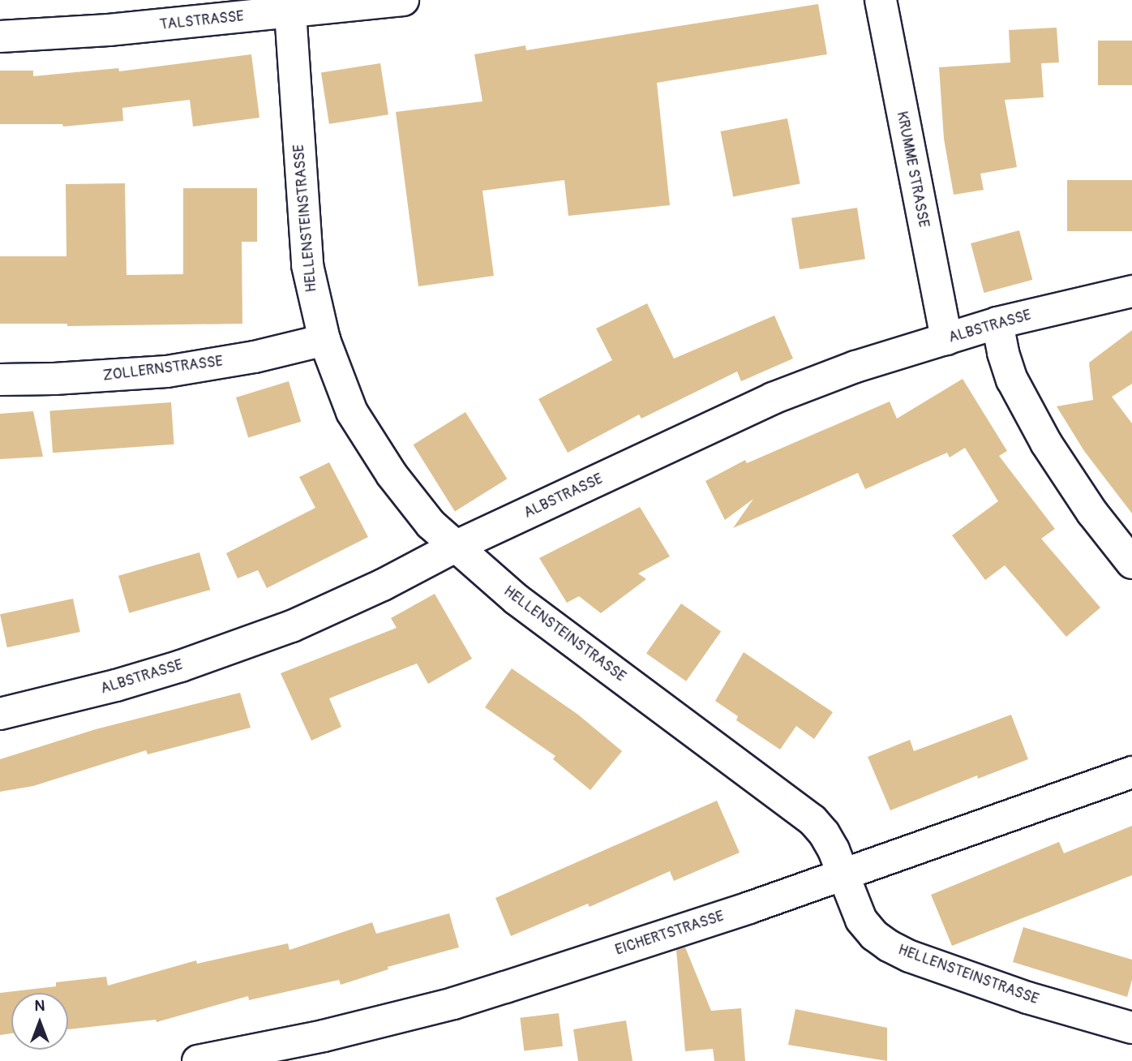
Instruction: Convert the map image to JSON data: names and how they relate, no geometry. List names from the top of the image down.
{
  "streets": {
    "street": [
      "TALSTRASSE",
      "KRUMME STRASSE",
      "HELLENSTEINSTRASSE",
      "ALBSTRASSE",
      "ZOLLERNSTRASSE",
      "EICHERTSTRASSE"
    ]
  },
  "crossings": [
    ["TALSTRASSE", "HELLENSTEINSTRASSE"],
    ["KRUMME STRASSE", "ALBSTRASSE"],
    ["HELLENSTEINSTRASSE", "ALBSTRASSE"],
    ["HELLENSTEINSTRASSE", "ZOLLERNSTRASSE"],
    ["HELLENSTEINSTRASSE", "EICHERTSTRASSE"]
  ],
  "north": "top"
}
